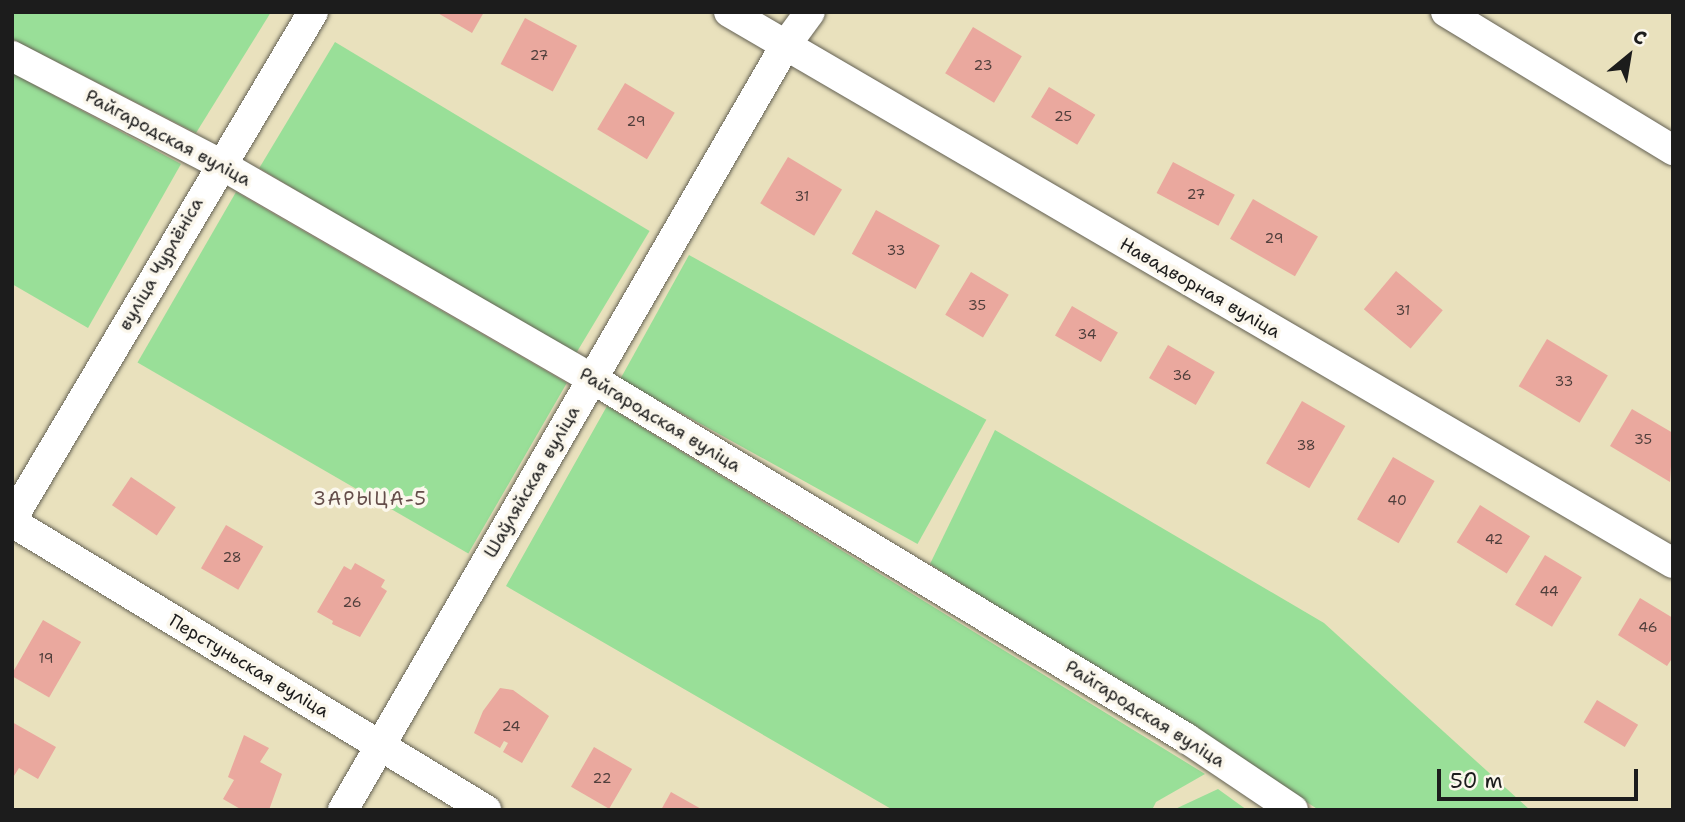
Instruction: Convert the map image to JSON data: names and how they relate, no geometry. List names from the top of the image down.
{
  "streets": {
    "street": [
      "Райгародская вуліца",
      "вуліца Чурлёніса",
      "Навадворная вуліца",
      "Шаўляйская вуліца",
      "Перстуньская вуліца"
    ]
  },
  "crossings": [
    ["Райгародская вуліца", "вуліца Чурлёніса"],
    ["Райгародская вуліца", "Шаўляйская вуліца"],
    ["вуліца Чурлёніса", "Перстуньская вуліца"],
    ["Навадворная вуліца", "Шаўляйская вуліца"],
    ["Шаўляйская вуліца", "Перстуньская вуліца"]
  ],
  "districts": ["ЗАРЫЦА-5"],
  "house_numbers": [
    "27",
    "23",
    "25",
    "29",
    "27",
    "31",
    "29",
    "33",
    "35",
    "31",
    "34",
    "36",
    "33",
    "35",
    "38",
    "40",
    "42",
    "28",
    "44",
    "26",
    "46",
    "19",
    "24",
    "22"
  ],
  "scale_bar": "50 m",
  "north": "top right"
}
